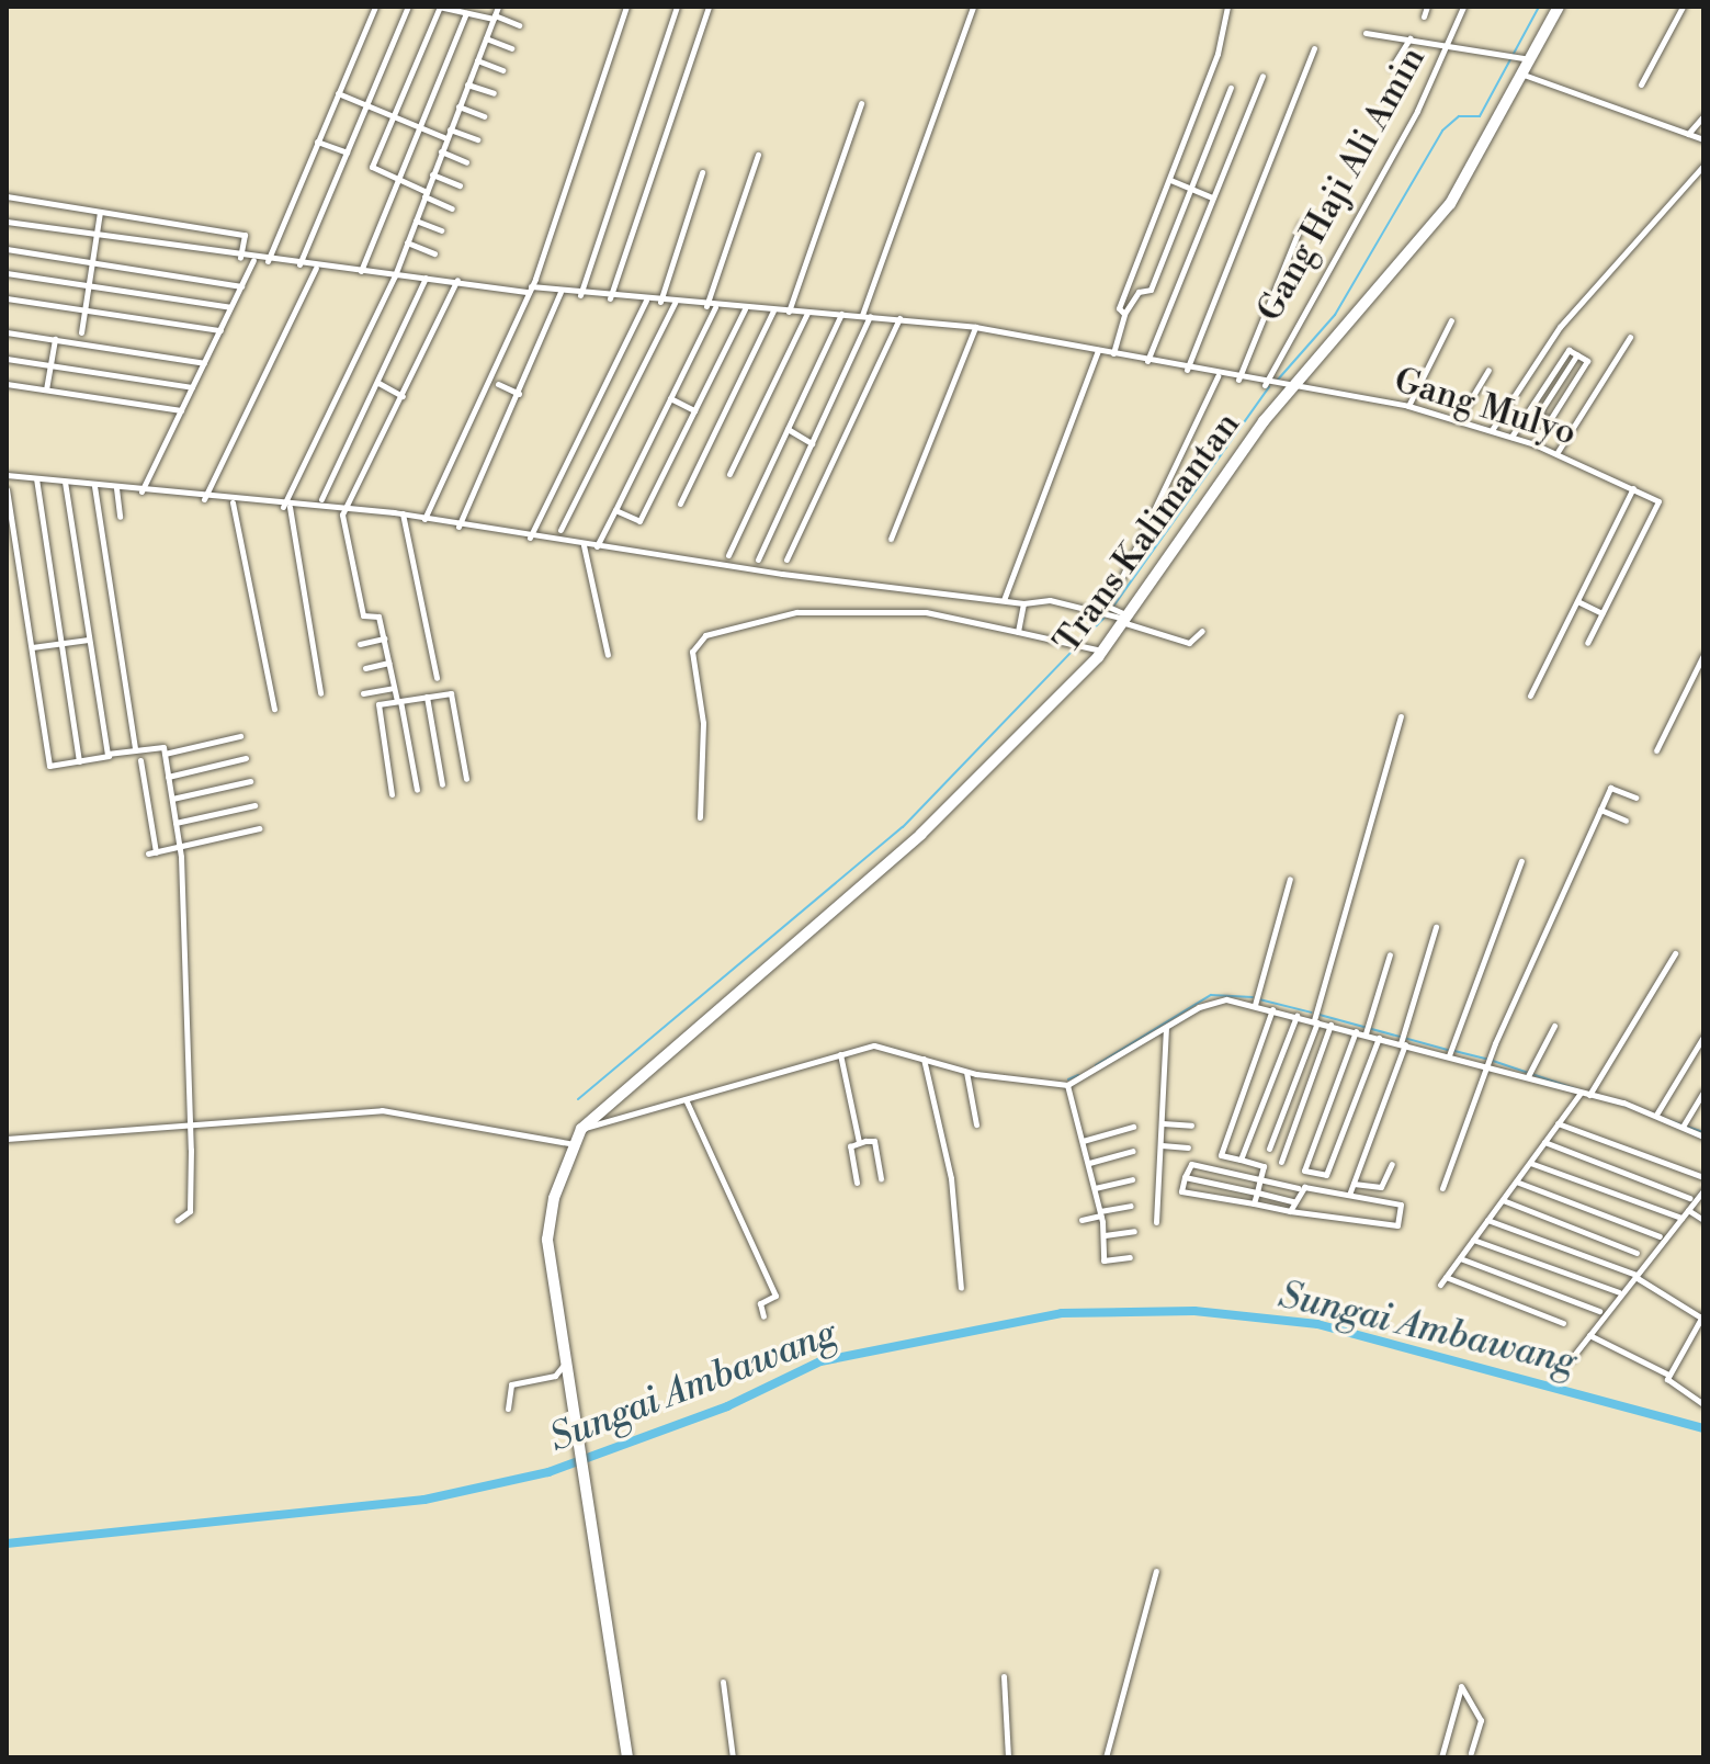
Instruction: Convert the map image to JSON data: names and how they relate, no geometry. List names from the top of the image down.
{
  "streets": {
    "highway": ["Trans Kalimantan"],
    "street": ["Gang Haji Ali Amin", "Gang Mulyo"]
  },
  "crossings": [
    ["Gang Haji Ali Amin", "Gang Mulyo"],
    ["Gang Mulyo", "Trans Kalimantan"]
  ],
  "water": ["Sungai Ambawang"]
}
